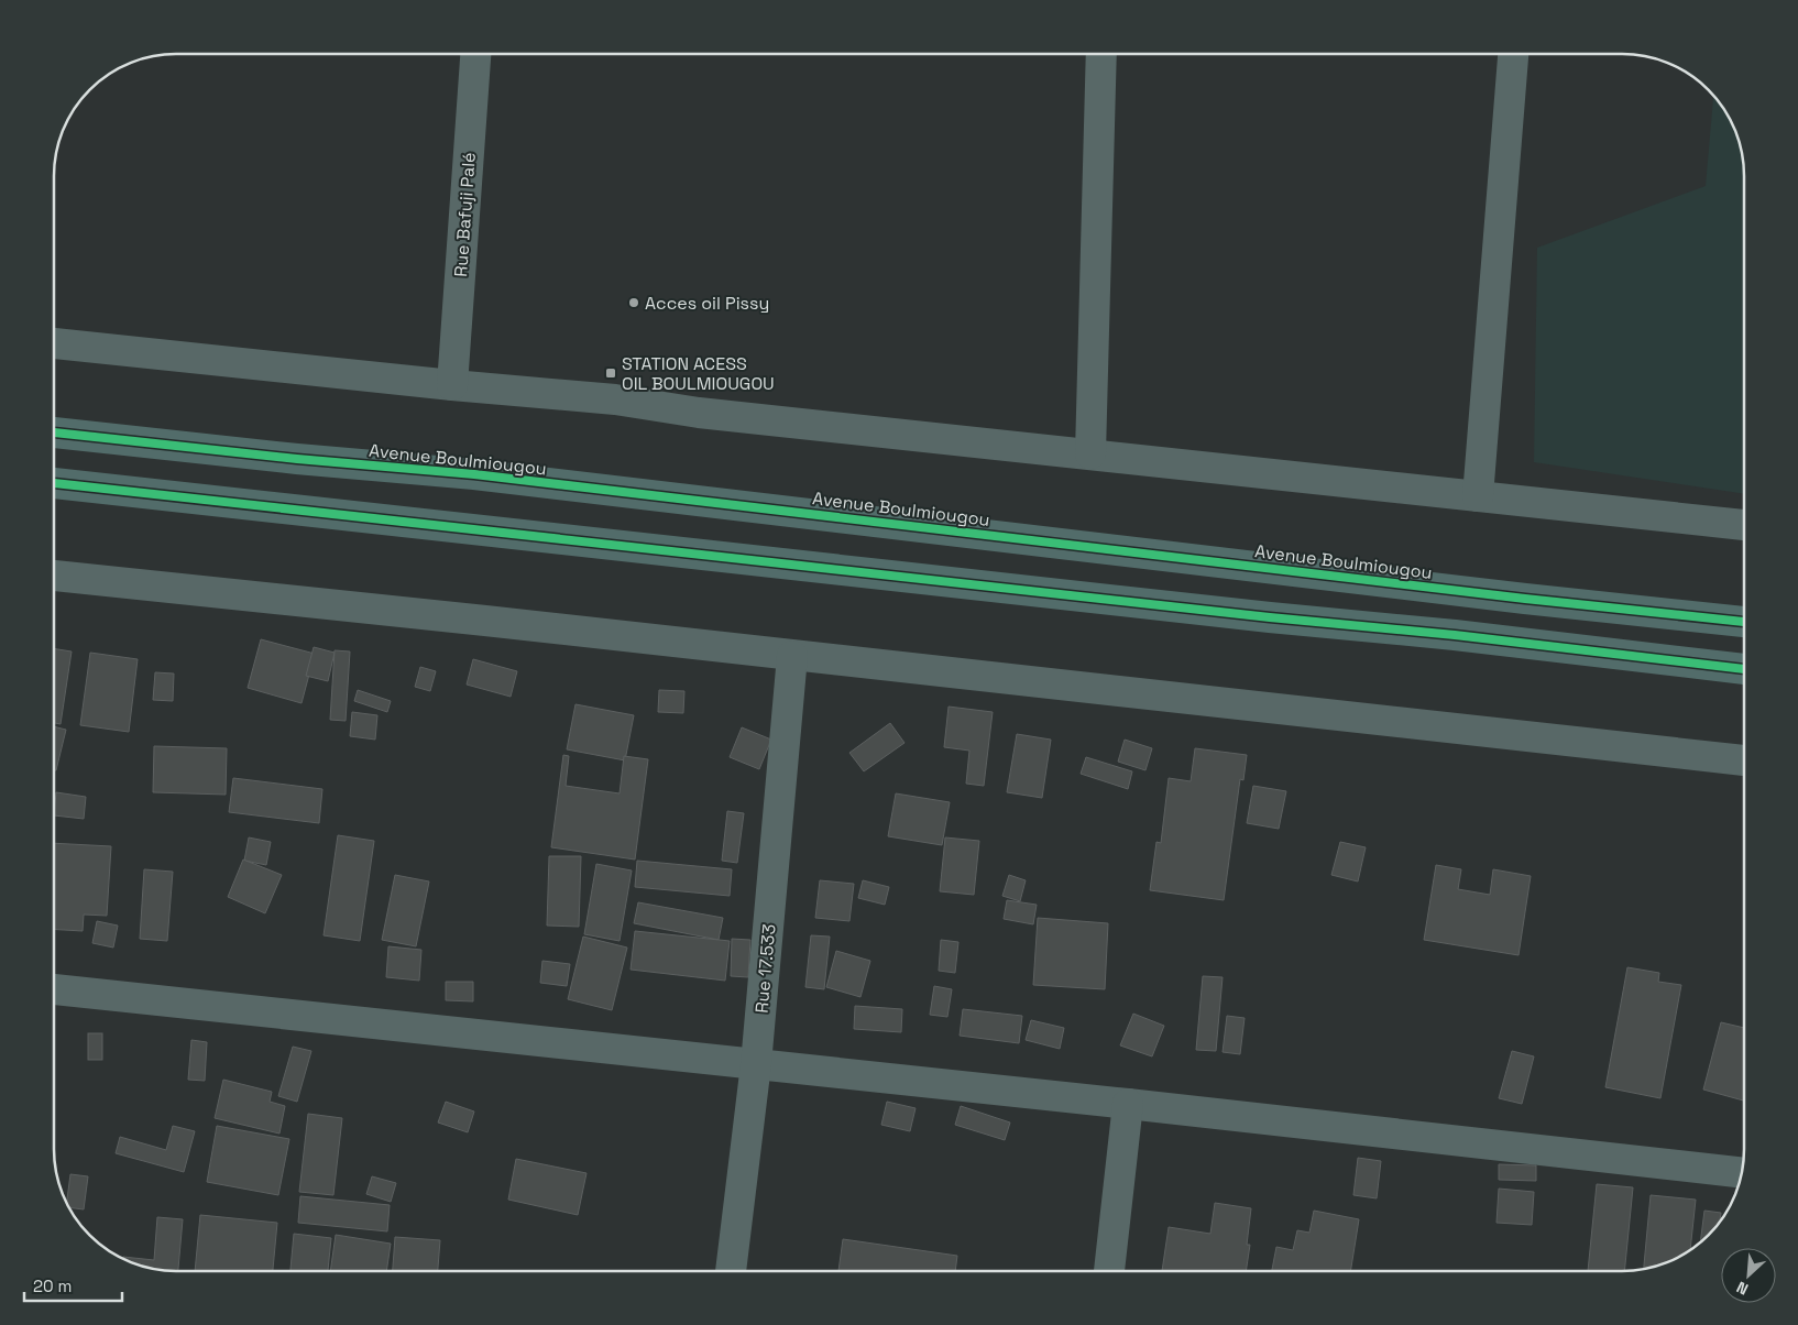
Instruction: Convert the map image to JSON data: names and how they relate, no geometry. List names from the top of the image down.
{
  "streets": {
    "highway": ["Avenue Boulmiougou"],
    "street": ["Rue Bafuji Palé", "Rue 17.533"]
  },
  "places": {
    "other": ["Acces oil Pissy"],
    "transit": ["STATION ACESS OIL BOULMIOUGOU"]
  },
  "scale_bar": "20 m",
  "north": "bottom left"
}
